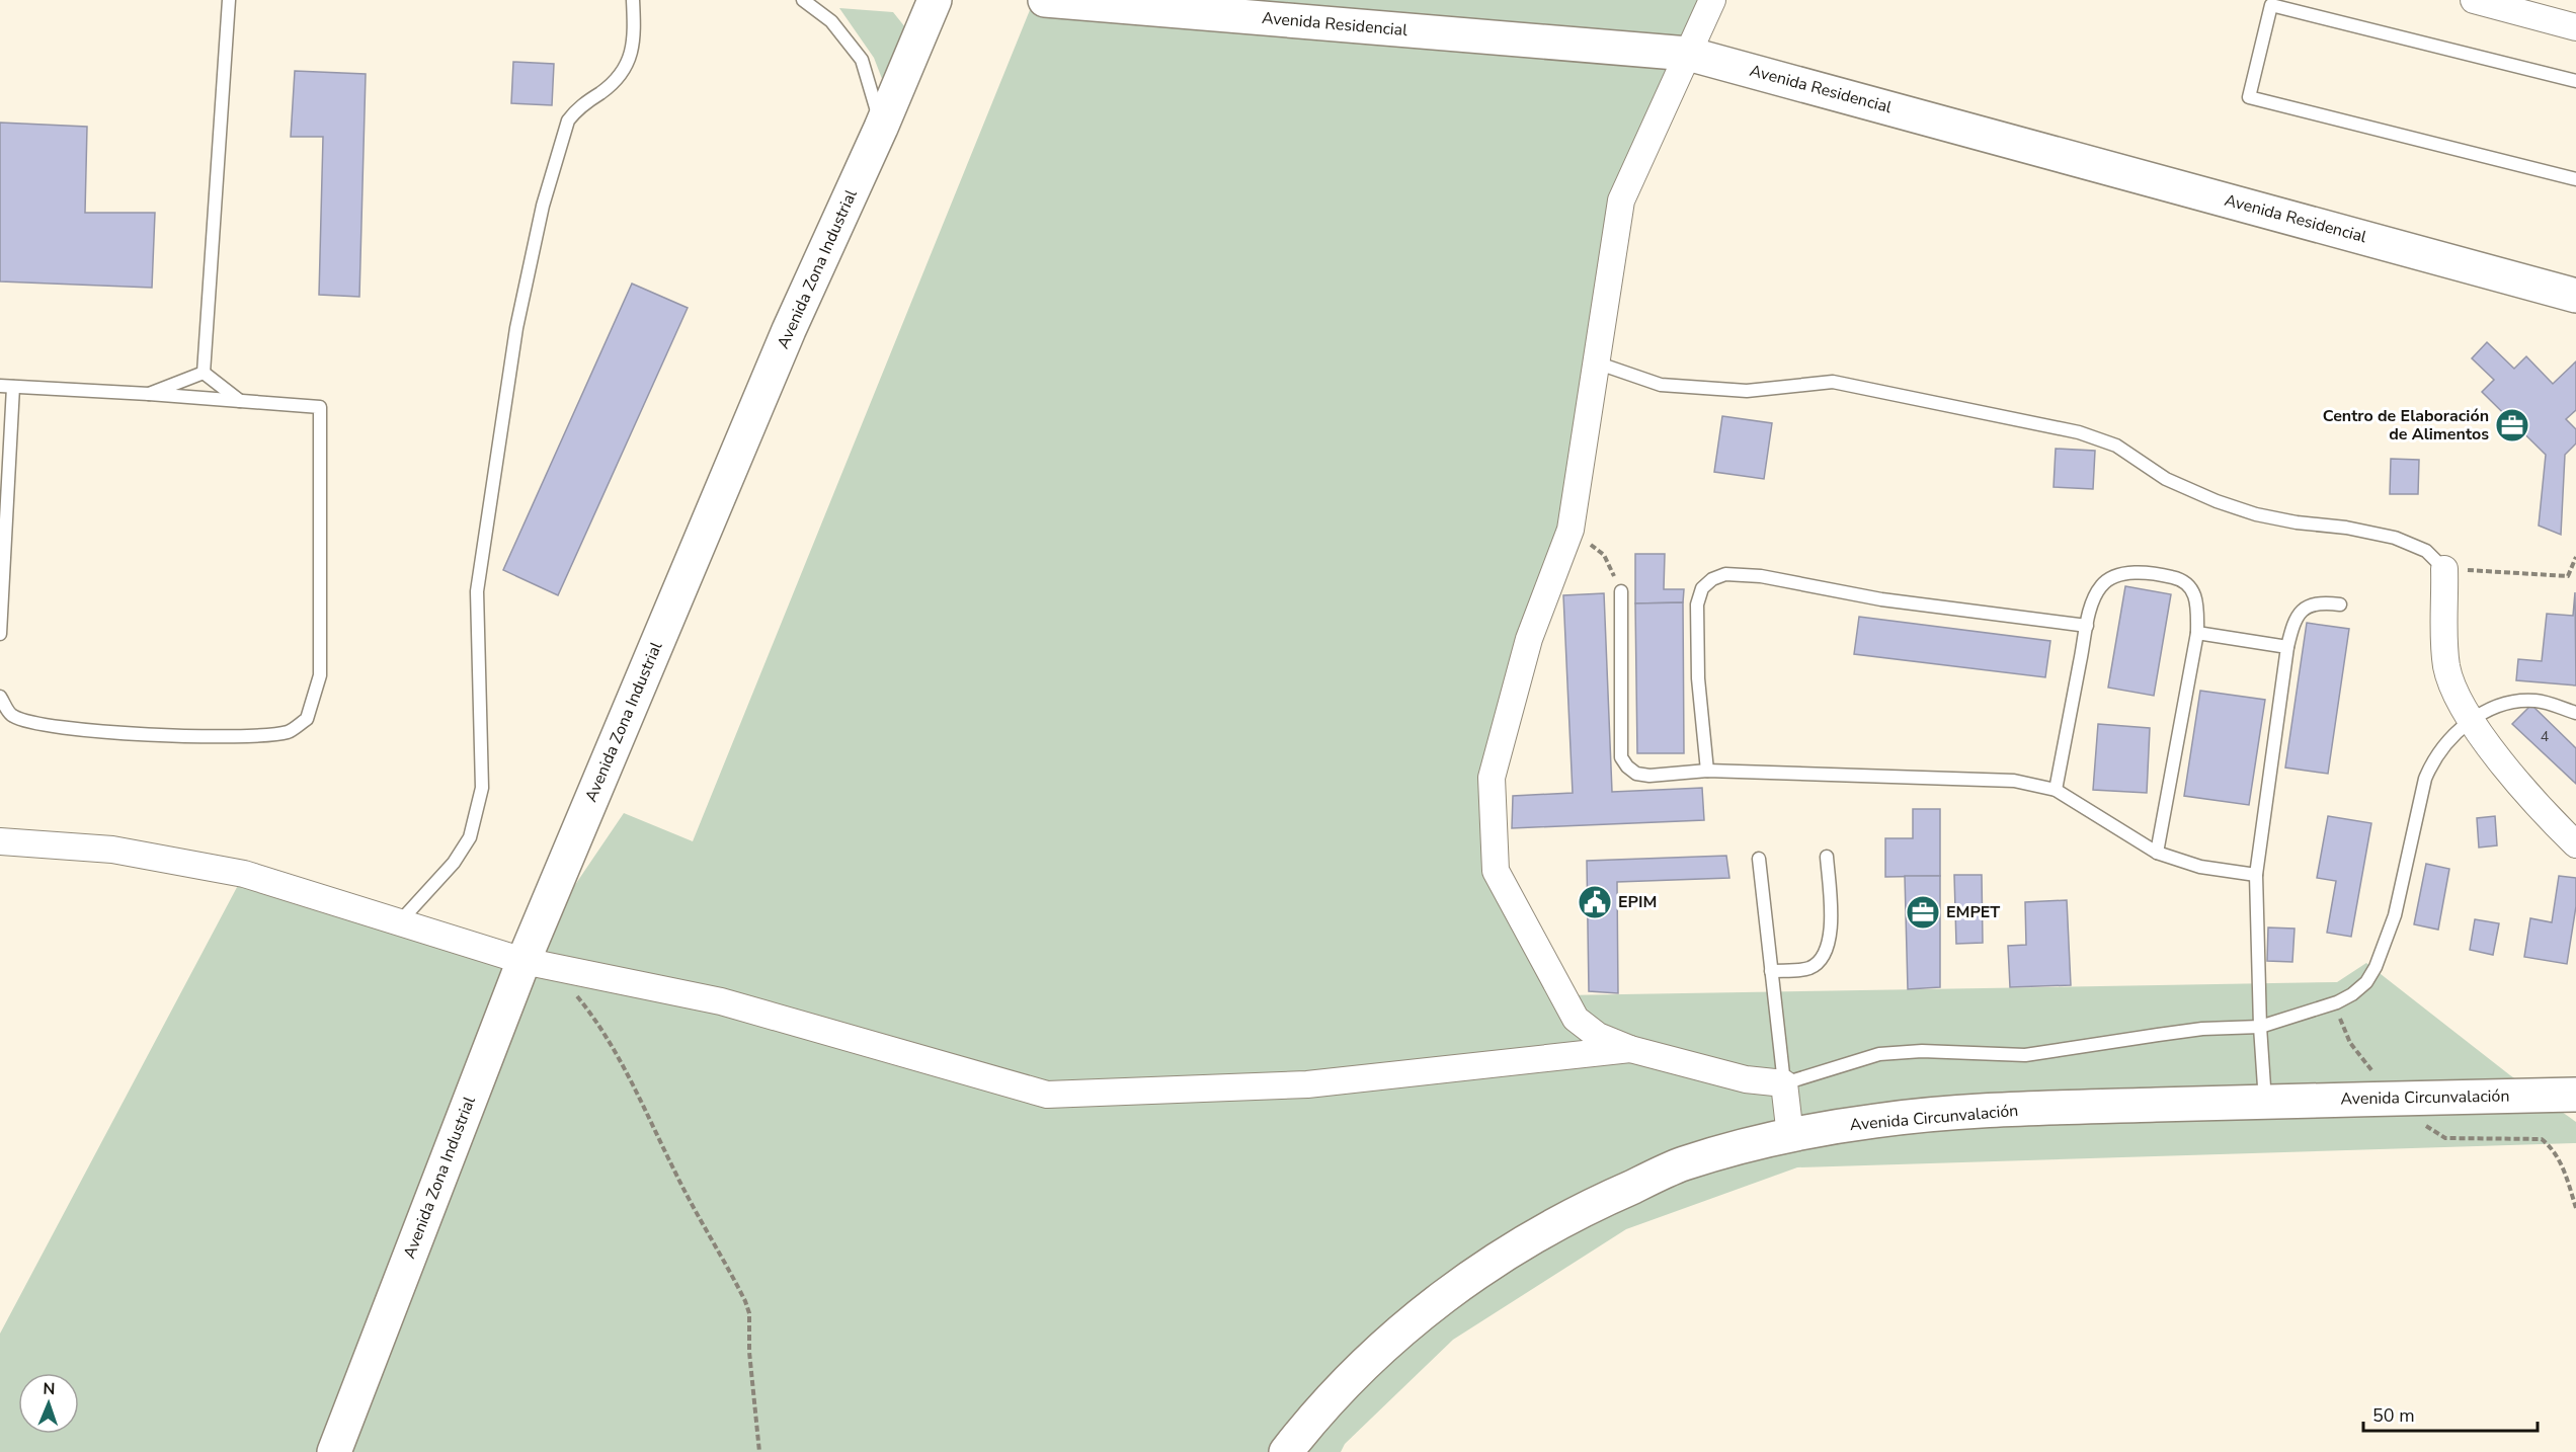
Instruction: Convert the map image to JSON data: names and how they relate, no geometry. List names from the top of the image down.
{
  "streets": {
    "main road": ["Avenida Residencial", "Avenida Zona Industrial", "Avenida Circunvalación"]
  },
  "places": {
    "office": ["Centro de Elaboración de Alimentos", "EMPET"],
    "public building": ["EPIM"]
  },
  "house_numbers": ["4"],
  "scale_bar": "50 m",
  "north": "top"
}
